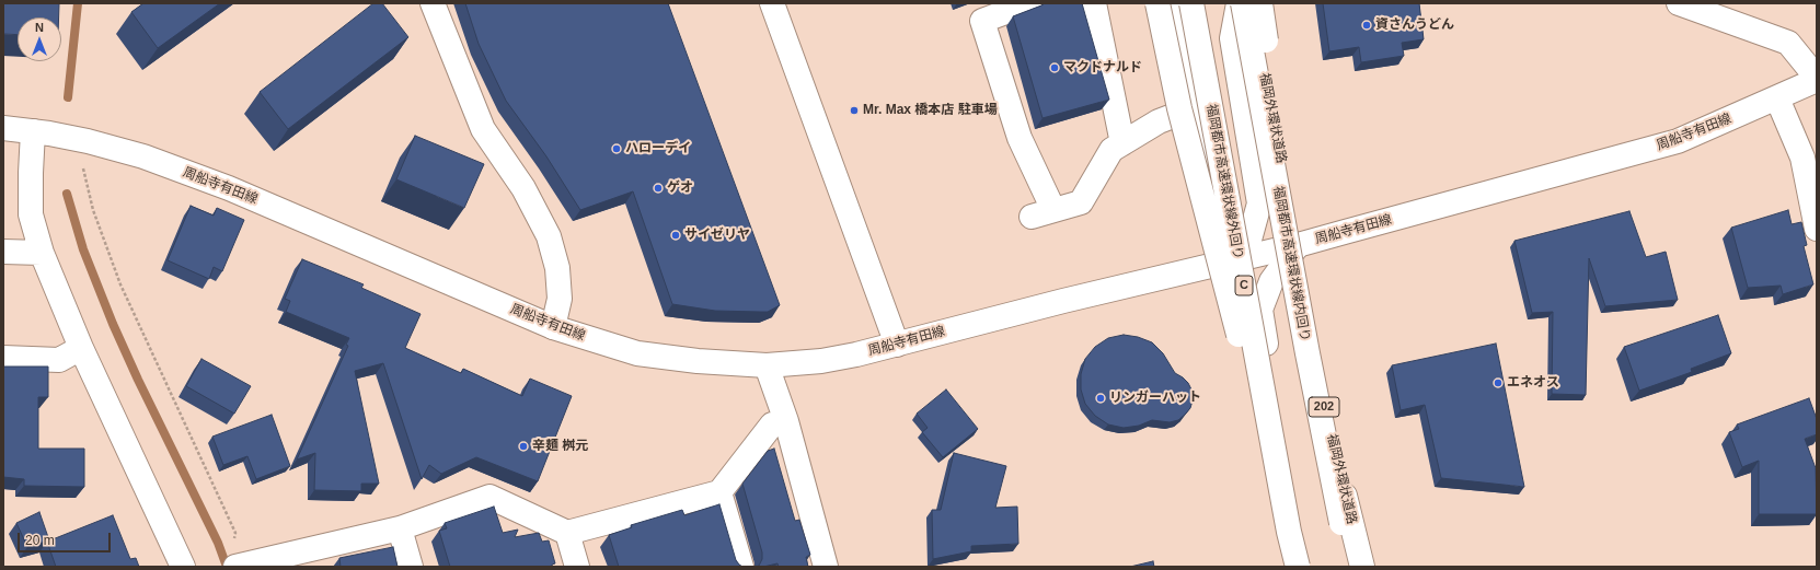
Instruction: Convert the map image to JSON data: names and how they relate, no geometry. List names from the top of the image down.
{
  "streets": {
    "main road": [
      "福岡外環状道路",
      "周船寺有田線",
      "福岡都市高速環状線外回り",
      "福岡都市高速環状線内回り",
      "C",
      "202"
    ]
  },
  "crossings": [
    ["福岡外環状道路", "周船寺有田線"]
  ],
  "places": [
    "資さんうどん",
    "マクドナルド",
    "Mr. Max 橋本店 駐車場",
    "ハローデイ",
    "ゲオ",
    "サイゼリヤ",
    "エネオス",
    "リンガーハット",
    "辛麺 桝元"
  ],
  "scale_bar": "20 m",
  "north": "top"
}
